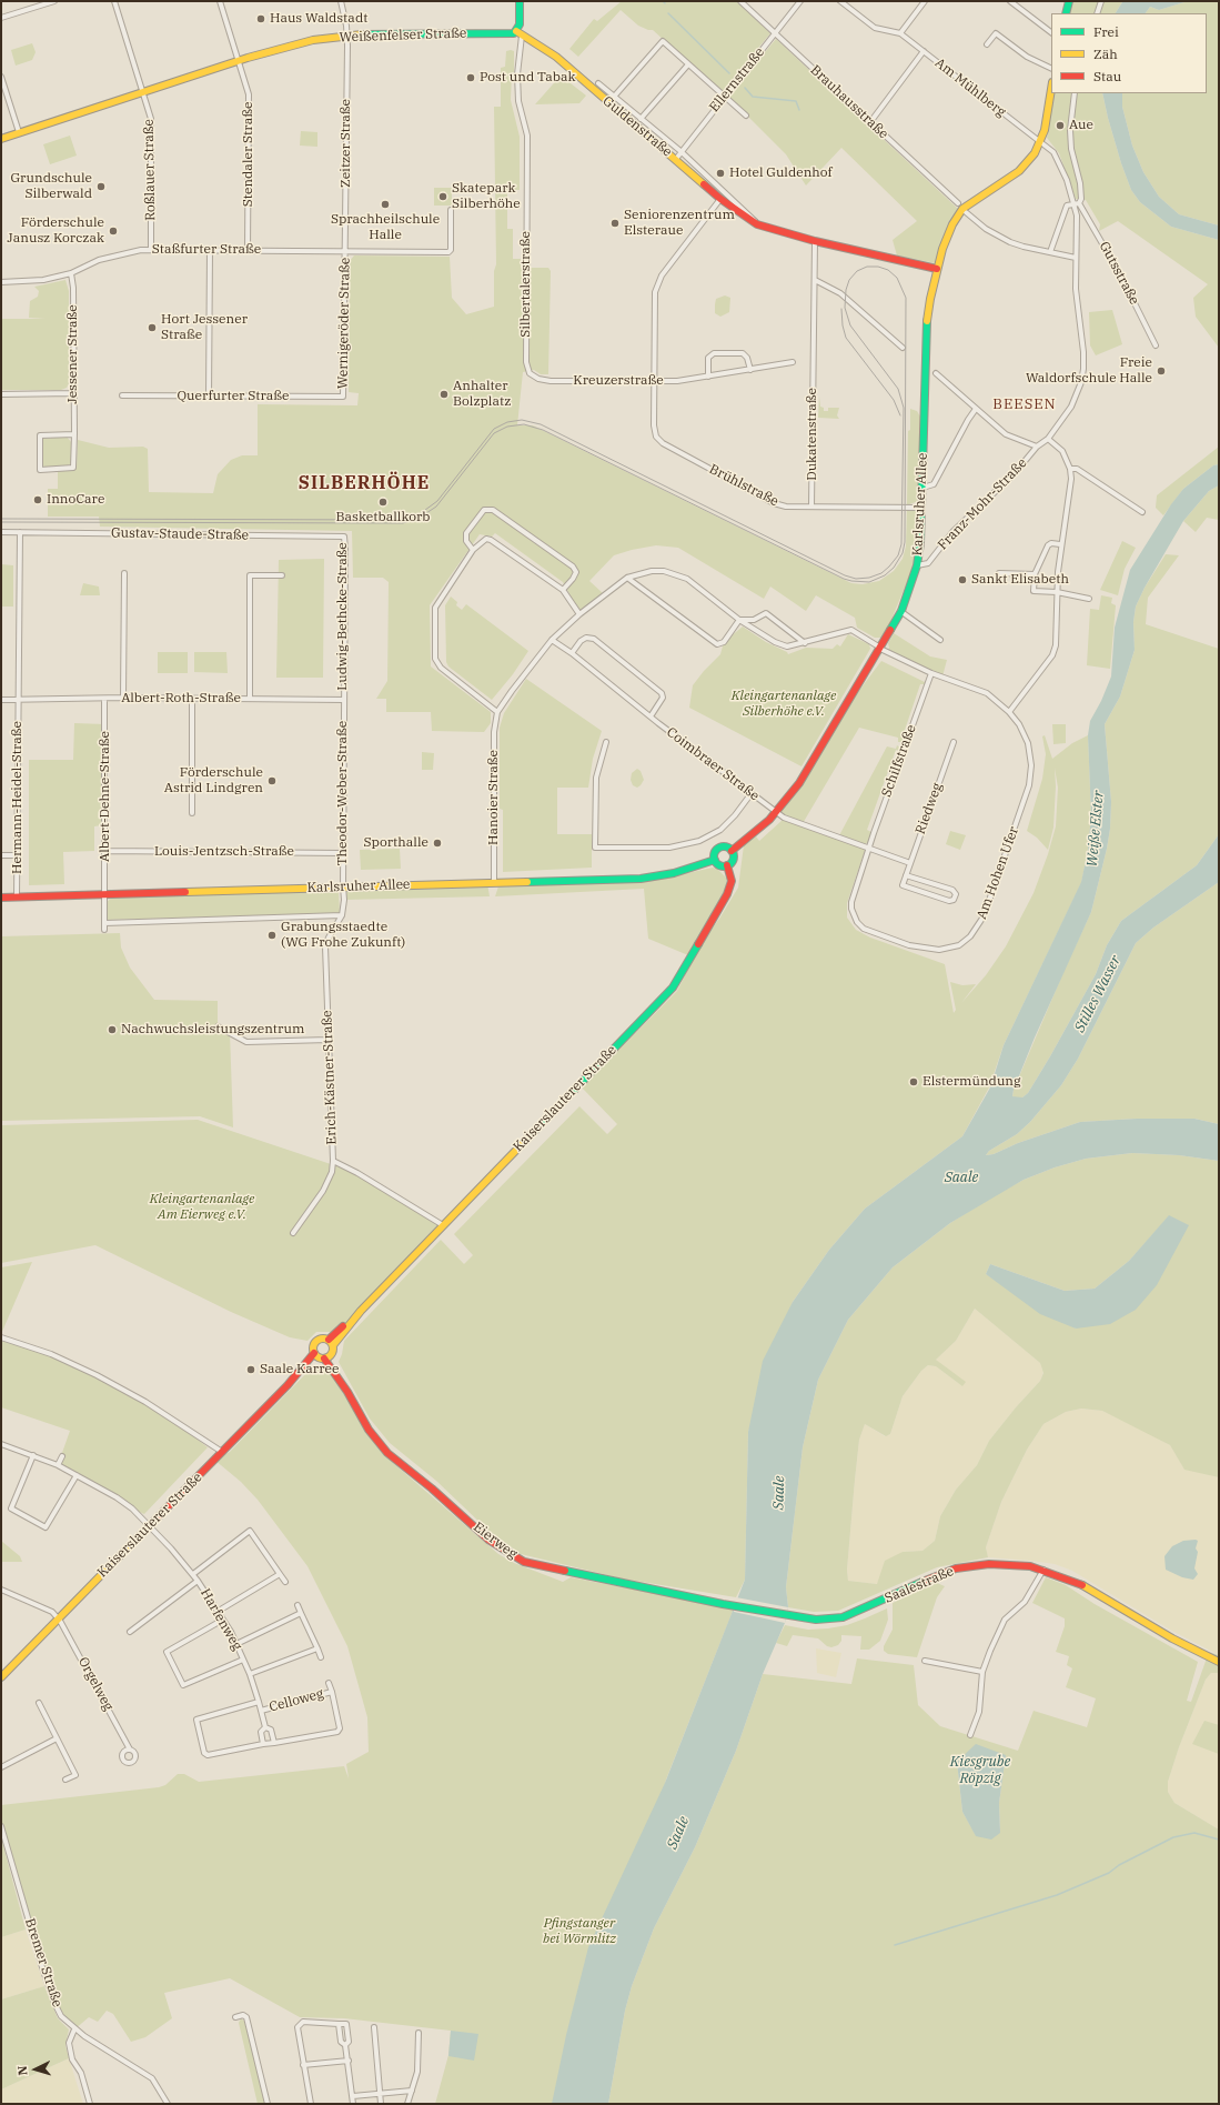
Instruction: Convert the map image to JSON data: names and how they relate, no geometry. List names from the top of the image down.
{
  "streets": {
    "street": [
      "Weißenfelser Straße",
      "Ellernstraße",
      "Am Mühlberg",
      "Brauhausstraße",
      "Guldenstraße",
      "Zeitzer Straße",
      "Stendaler Straße",
      "Roßlauer Straße",
      "Staßfurter Straße",
      "Gutsstraße",
      "Silbertalerstraße",
      "Wernigeröder Straße",
      "Jessener Straße",
      "Kreuzerstraße",
      "Querfurter Straße",
      "Dukatenstraße",
      "Brühlstraße",
      "Karlsruher Allee",
      "Franz-Mohr-Straße",
      "Gustav-Staude-Straße",
      "Ludwig-Bethcke-Straße",
      "Albert-Roth-Straße",
      "Schilfstraße",
      "Coimbraer Straße",
      "Theodor-Weber-Straße",
      "Albert-Dehne-Straße",
      "Hermann-Heidel-Straße",
      "Hanoier Straße",
      "Riedweg",
      "Louis-Jentzsch-Straße",
      "Am Hohen Ufer",
      "Erich-Kästner-Straße",
      "Kaiserslauterer Straße",
      "Eierweg",
      "Saalestraße",
      "Harfenweg",
      "Orgelweg",
      "Celloweg",
      "Bremer Straße"
    ]
  },
  "crossings": [
    ["Weißenfelser Straße", "Guldenstraße"],
    ["Weißenfelser Straße", "Zeitzer Straße"],
    ["Weißenfelser Straße", "Stendaler Straße"],
    ["Weißenfelser Straße", "Roßlauer Straße"],
    ["Ellernstraße", "Brauhausstraße"],
    ["Ellernstraße", "Guldenstraße"],
    ["Am Mühlberg", "Karlsruher Allee"],
    ["Am Mühlberg", "Franz-Mohr-Straße"],
    ["Guldenstraße", "Silbertalerstraße"],
    ["Guldenstraße", "Brühlstraße"],
    ["Guldenstraße", "Karlsruher Allee"],
    ["Zeitzer Straße", "Staßfurter Straße"],
    ["Zeitzer Straße", "Wernigeröder Straße"],
    ["Stendaler Straße", "Staßfurter Straße"],
    ["Roßlauer Straße", "Staßfurter Straße"],
    ["Staßfurter Straße", "Wernigeröder Straße"],
    ["Staßfurter Straße", "Jessener Straße"],
    ["Silbertalerstraße", "Kreuzerstraße"],
    ["Wernigeröder Straße", "Querfurter Straße"],
    ["Kreuzerstraße", "Brühlstraße"],
    ["Dukatenstraße", "Brühlstraße"],
    ["Brühlstraße", "Karlsruher Allee"],
    ["Karlsruher Allee", "Franz-Mohr-Straße"],
    ["Karlsruher Allee", "Coimbraer Straße"],
    ["Karlsruher Allee", "Theodor-Weber-Straße"],
    ["Karlsruher Allee", "Albert-Dehne-Straße"],
    ["Karlsruher Allee", "Hermann-Heidel-Straße"],
    ["Karlsruher Allee", "Hanoier Straße"],
    ["Karlsruher Allee", "Am Hohen Ufer"],
    ["Karlsruher Allee", "Erich-Kästner-Straße"],
    ["Karlsruher Allee", "Kaiserslauterer Straße"],
    ["Gustav-Staude-Straße", "Ludwig-Bethcke-Straße"],
    ["Gustav-Staude-Straße", "Hermann-Heidel-Straße"],
    ["Ludwig-Bethcke-Straße", "Albert-Roth-Straße"],
    ["Ludwig-Bethcke-Straße", "Theodor-Weber-Straße"],
    ["Albert-Roth-Straße", "Theodor-Weber-Straße"],
    ["Albert-Roth-Straße", "Albert-Dehne-Straße"],
    ["Albert-Roth-Straße", "Hermann-Heidel-Straße"],
    ["Schilfstraße", "Am Hohen Ufer"],
    ["Coimbraer Straße", "Hanoier Straße"],
    ["Theodor-Weber-Straße", "Louis-Jentzsch-Straße"],
    ["Theodor-Weber-Straße", "Erich-Kästner-Straße"],
    ["Albert-Dehne-Straße", "Louis-Jentzsch-Straße"],
    ["Hanoier Straße", "Am Hohen Ufer"],
    ["Kaiserslauterer Straße", "Eierweg"],
    ["Kaiserslauterer Straße", "Harfenweg"],
    ["Kaiserslauterer Straße", "Orgelweg"],
    ["Eierweg", "Saalestraße"],
    ["Harfenweg", "Celloweg"]
  ],
  "districts": ["BEESEN", "SILBERHÖHE"],
  "water": [
    "Weiße Elster",
    "Stilles Wasser",
    "Saale",
    "Kiesgrube Röpzig"
  ],
  "parks": ["Kleingartenanlage Silberhöhe e.V.", "Kleingartenanlage Am Eierweg e.V.", "Pfingstanger bei Wörmlitz"],
  "places": [
    "Haus Waldstadt",
    "Post und Tabak",
    "Aue",
    "Hotel Guldenhof",
    "Grundschule Silberwald",
    "Skatepark Silberhöhe",
    "Sprachheilschule Halle",
    "Seniorenzentrum Elsteraue",
    "Förderschule Janusz Korczak",
    "Hort Jessener Straße",
    "Freie Waldorfschule Halle",
    "Anhalter Bolzplatz",
    "InnoCare",
    "Basketballkorb",
    "Sankt Elisabeth",
    "Förderschule Astrid Lindgren",
    "Sporthalle",
    "Grabungsstaedte (WG Frohe Zukunft)",
    "Nachwuchsleistungszentrum",
    "Elstermündung",
    "Saale Karree"
  ],
  "legend": ["Frei", "Zäh", "Stau"],
  "north": "left"
}
